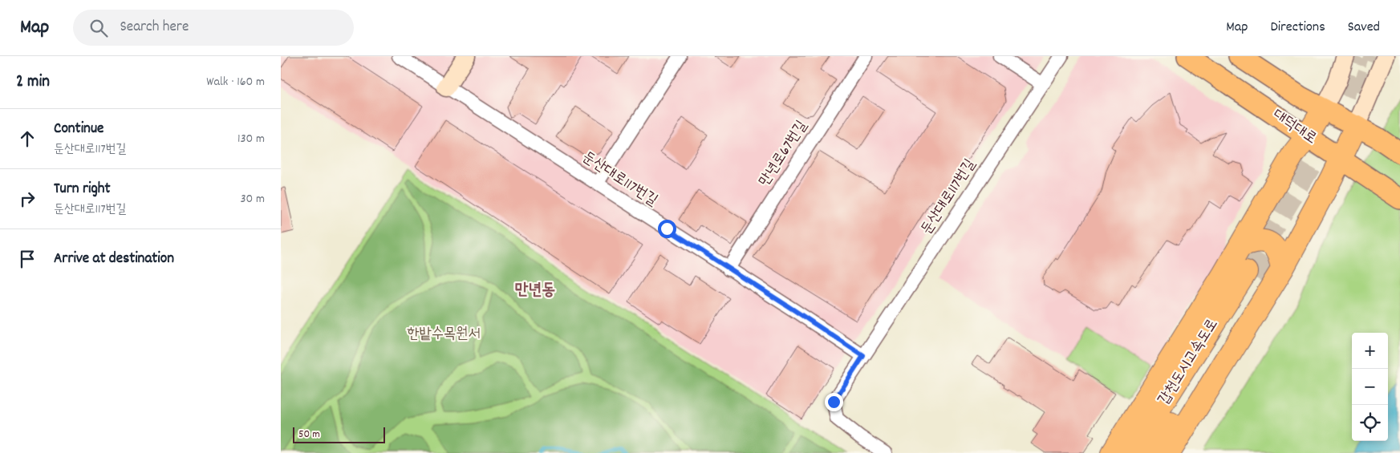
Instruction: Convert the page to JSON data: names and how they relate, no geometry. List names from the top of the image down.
{
  "streets": {
    "highway": ["갑천도시고속도로"],
    "main road": ["대덕대로"],
    "street": ["만년로67번길", "둔산대로117번길"]
  },
  "crossings": [
    ["만년로67번길", "둔산대로117번길"]
  ],
  "districts": ["만년동"],
  "parks": ["한밭수목원서"],
  "scale_bar": "50 m",
  "page": {
    "header": "Map",
    "search": "Search here",
    "nav": ["Map", "Directions", "Saved"],
    "heading": ["2 min", "Walk · 160 m"],
    "list": [
      ["Continue", "둔산대로117번길", "130 m"],
      ["Turn right", "둔산대로117번길", "30 m"],
      "Arrive at destination"
    ],
    "map_buttons": ["+", "−"],
    "scale": "50 m"
  }
}
